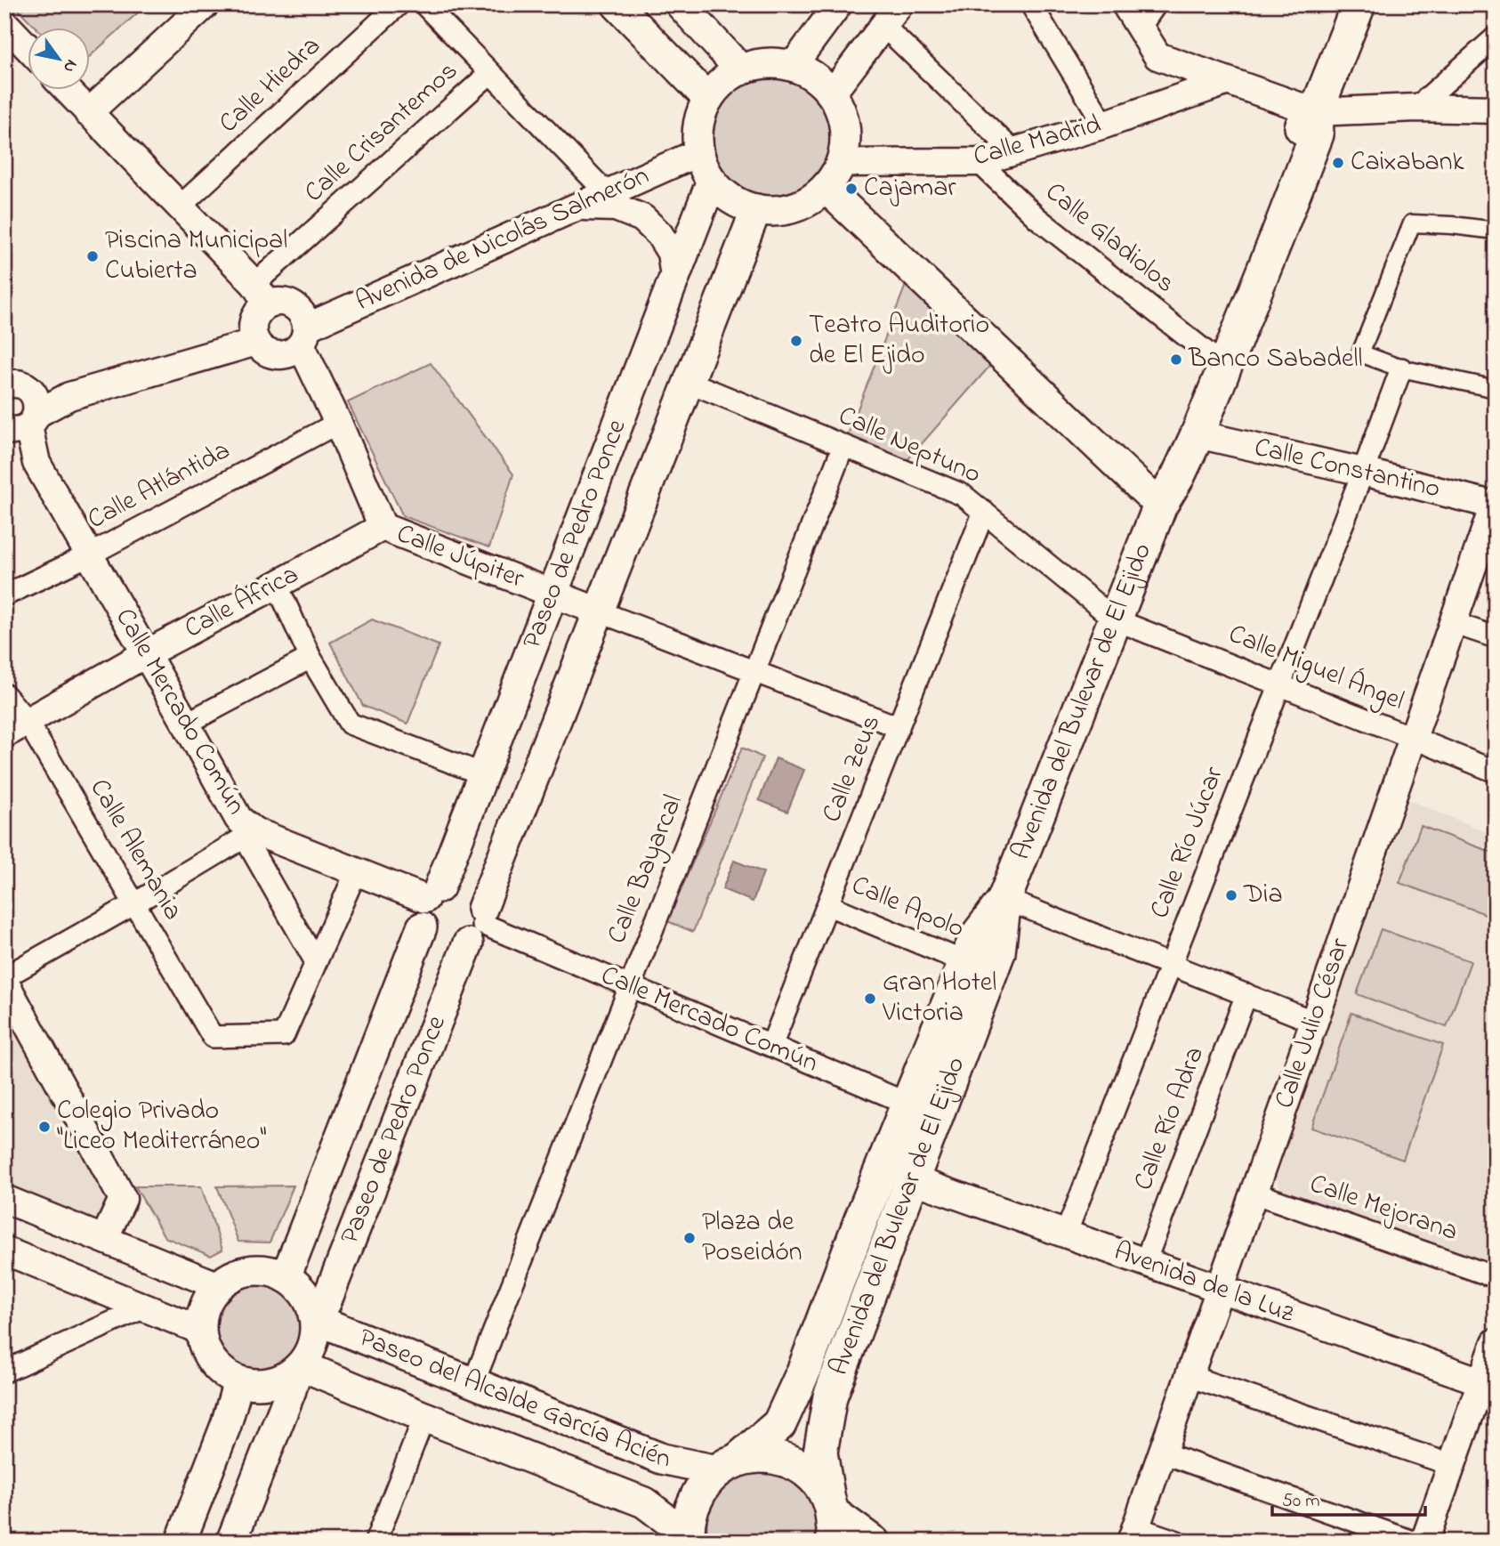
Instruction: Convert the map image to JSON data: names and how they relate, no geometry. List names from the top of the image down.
{
  "streets": {
    "main road": ["Paseo de Pedro Ponce", "Avenida del Bulevar de El Ejido", "Paseo del Alcalde García Acién"],
    "street": [
      "Calle Hiedra",
      "Calle Crisantemos",
      "Calle Madrid",
      "Calle Gladiolos",
      "Avenida de Nicolás Salmerón",
      "Calle Neptuno",
      "Calle Constantino",
      "Calle Atlántida",
      "Calle Júpiter",
      "Calle África",
      "Calle Miguel Ángel",
      "Calle Mercado Común",
      "Calle Zeus",
      "Calle Río Júcar",
      "Calle Alemania",
      "Calle Bayarcal",
      "Calle Apolo",
      "Calle Julio César",
      "Calle Río Adra",
      "Calle Mejorana",
      "Avenida de la Luz"
    ]
  },
  "crossings": [
    ["Calle Crisantemos", "Avenida de Nicolás Salmerón"],
    ["Calle Crisantemos", "Calle Júpiter"],
    ["Calle Madrid", "Calle Gladiolos"],
    ["Calle Madrid", "Avenida de Nicolás Salmerón"],
    ["Calle Madrid", "Paseo de Pedro Ponce"],
    ["Calle Gladiolos", "Avenida del Bulevar de El Ejido"],
    ["Avenida de Nicolás Salmerón", "Paseo de Pedro Ponce"],
    ["Avenida de Nicolás Salmerón", "Calle Júpiter"],
    ["Calle Neptuno", "Paseo de Pedro Ponce"],
    ["Calle Neptuno", "Calle Miguel Ángel"],
    ["Calle Neptuno", "Avenida del Bulevar de El Ejido"],
    ["Calle Neptuno", "Calle Zeus"],
    ["Calle Neptuno", "Calle Bayarcal"],
    ["Calle Constantino", "Avenida del Bulevar de El Ejido"],
    ["Calle Constantino", "Calle Río Júcar"],
    ["Calle Constantino", "Calle Julio César"],
    ["Calle Atlántida", "Calle Júpiter"],
    ["Calle Atlántida", "Calle Mercado Común"],
    ["Paseo de Pedro Ponce", "Calle Júpiter"],
    ["Paseo de Pedro Ponce", "Calle Mercado Común"],
    ["Paseo de Pedro Ponce", "Paseo del Alcalde García Acién"],
    ["Calle Júpiter", "Calle África"],
    ["Calle Júpiter", "Calle Zeus"],
    ["Calle Júpiter", "Calle Bayarcal"],
    ["Calle África", "Calle Mercado Común"],
    ["Calle África", "Calle Alemania"],
    ["Calle Miguel Ángel", "Avenida del Bulevar de El Ejido"],
    ["Calle Miguel Ángel", "Calle Río Júcar"],
    ["Calle Miguel Ángel", "Calle Julio César"],
    ["Avenida del Bulevar de El Ejido", "Calle Mercado Común"],
    ["Avenida del Bulevar de El Ejido", "Calle Apolo"],
    ["Avenida del Bulevar de El Ejido", "Avenida de la Luz"],
    ["Avenida del Bulevar de El Ejido", "Paseo del Alcalde García Acién"],
    ["Calle Mercado Común", "Calle Zeus"],
    ["Calle Mercado Común", "Calle Alemania"],
    ["Calle Mercado Común", "Calle Bayarcal"],
    ["Calle Zeus", "Calle Apolo"],
    ["Calle Río Júcar", "Avenida de la Luz"],
    ["Calle Bayarcal", "Paseo del Alcalde García Acién"],
    ["Calle Julio César", "Calle Mejorana"],
    ["Calle Julio César", "Avenida de la Luz"],
    ["Calle Río Adra", "Avenida de la Luz"]
  ],
  "places": [
    "Caixabank",
    "Cajamar",
    "Piscina Municipal Cubierta",
    "Teatro Auditorio de El Ejido",
    "Banco Sabadell",
    "Dia",
    "Gran Hotel Victoria",
    "Colegio Privado \"Liceo Mediterráneo\"",
    "Plaza de Poseidón"
  ],
  "scale_bar": "50 m",
  "north": "bottom right"
}
